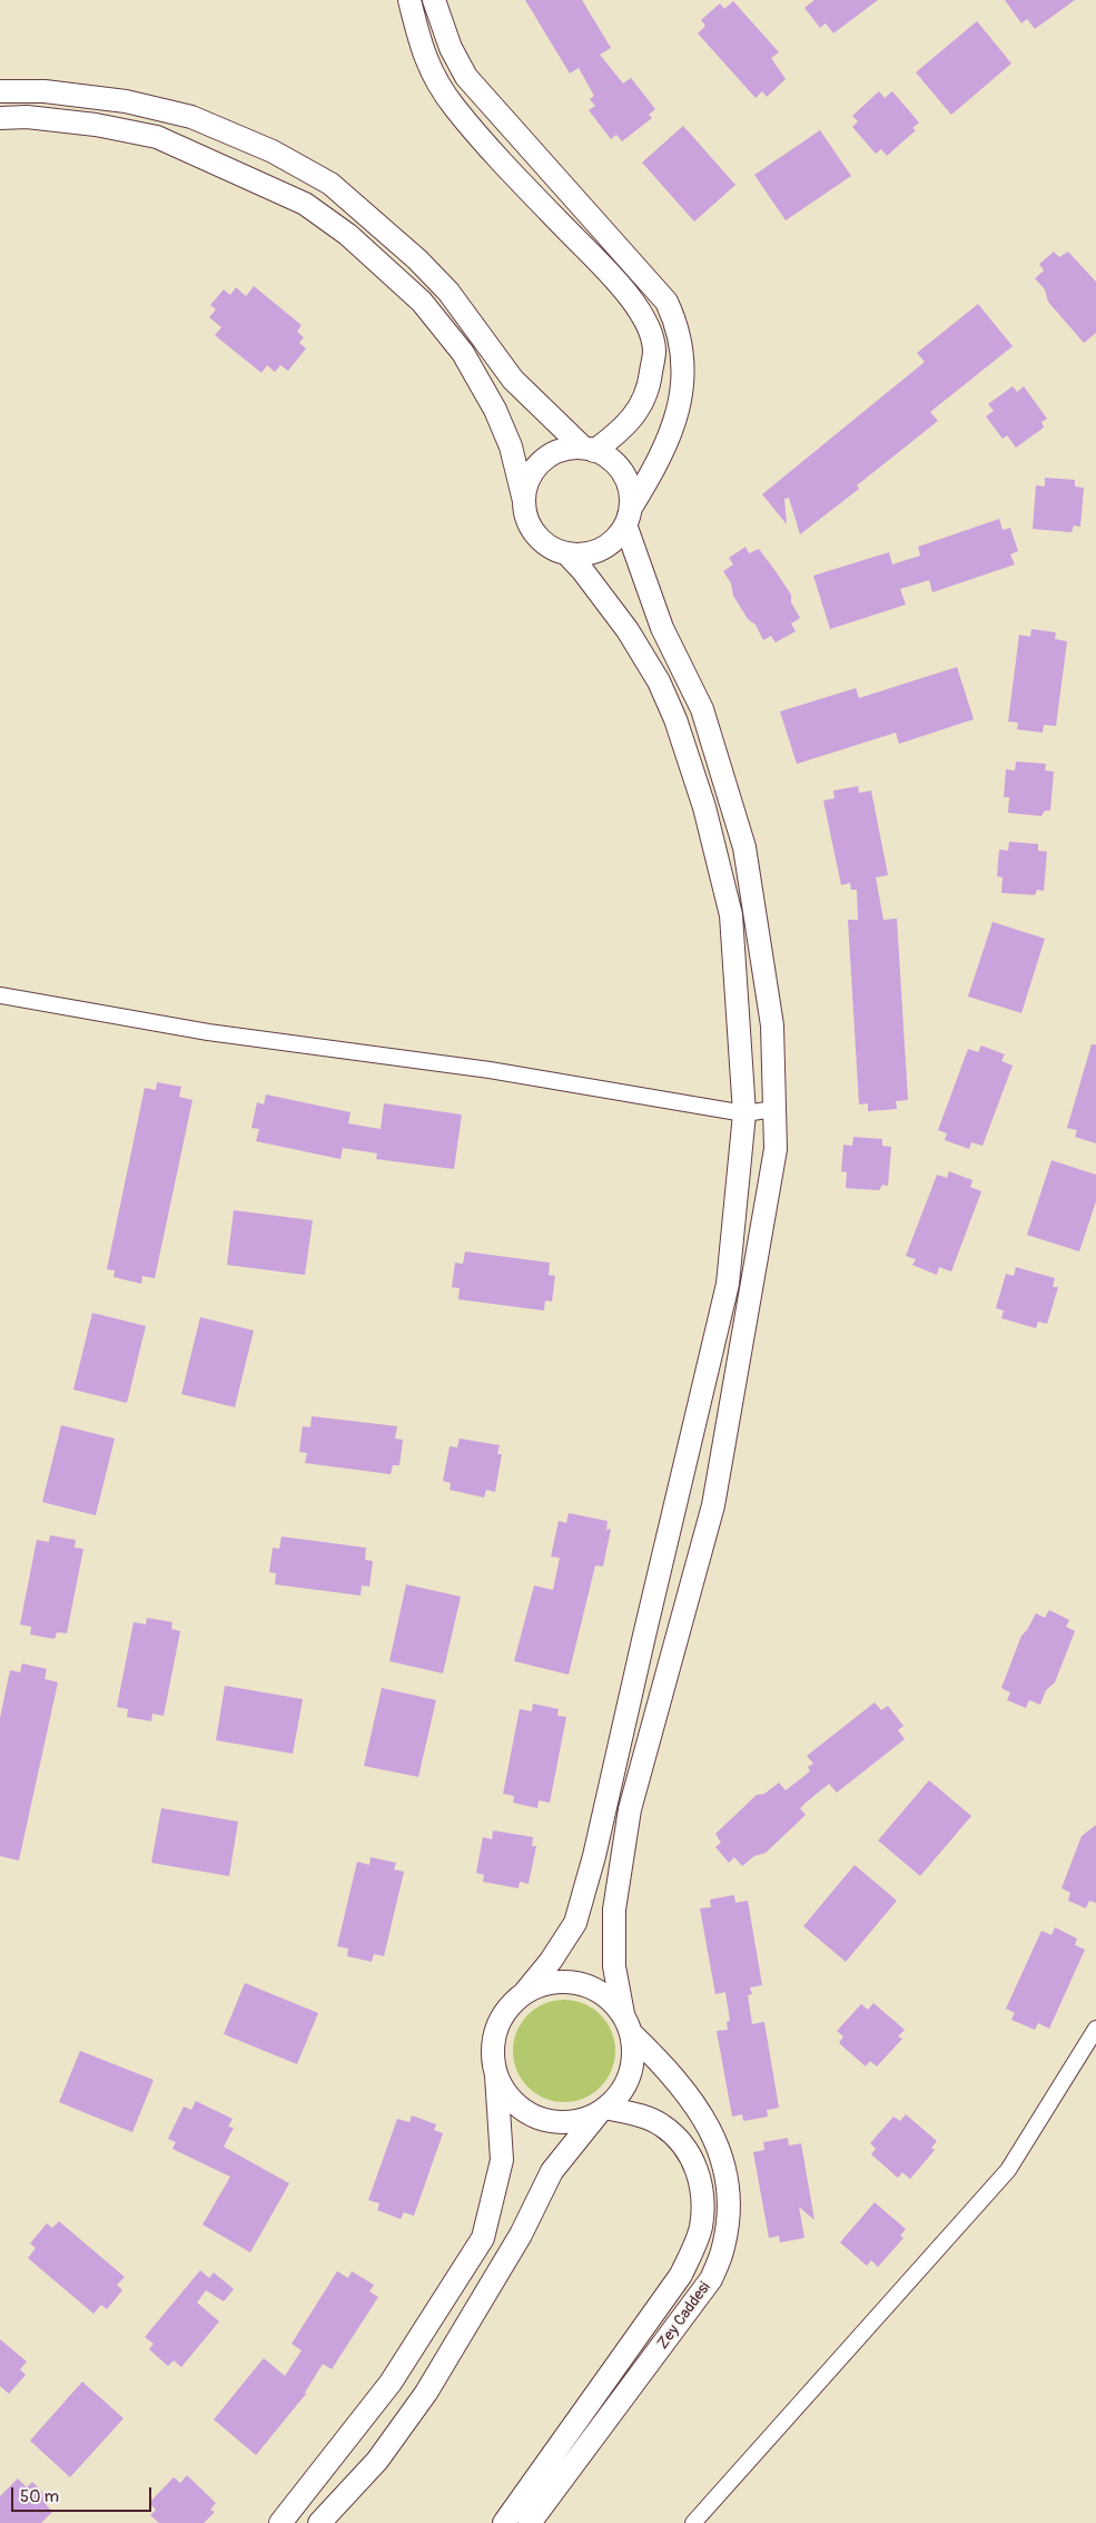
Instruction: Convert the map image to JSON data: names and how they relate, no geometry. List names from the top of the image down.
{
  "streets": {
    "street": ["Zey Caddesi"]
  },
  "scale_bar": "50 m"
}
